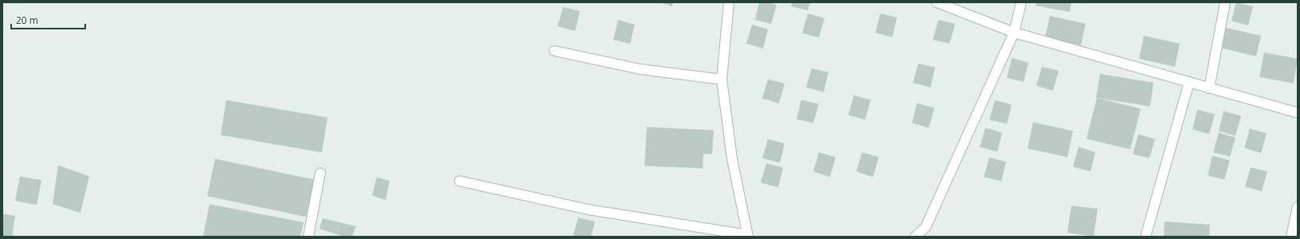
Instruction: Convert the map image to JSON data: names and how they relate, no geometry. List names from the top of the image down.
{
  "scale_bar": "20 m"
}
